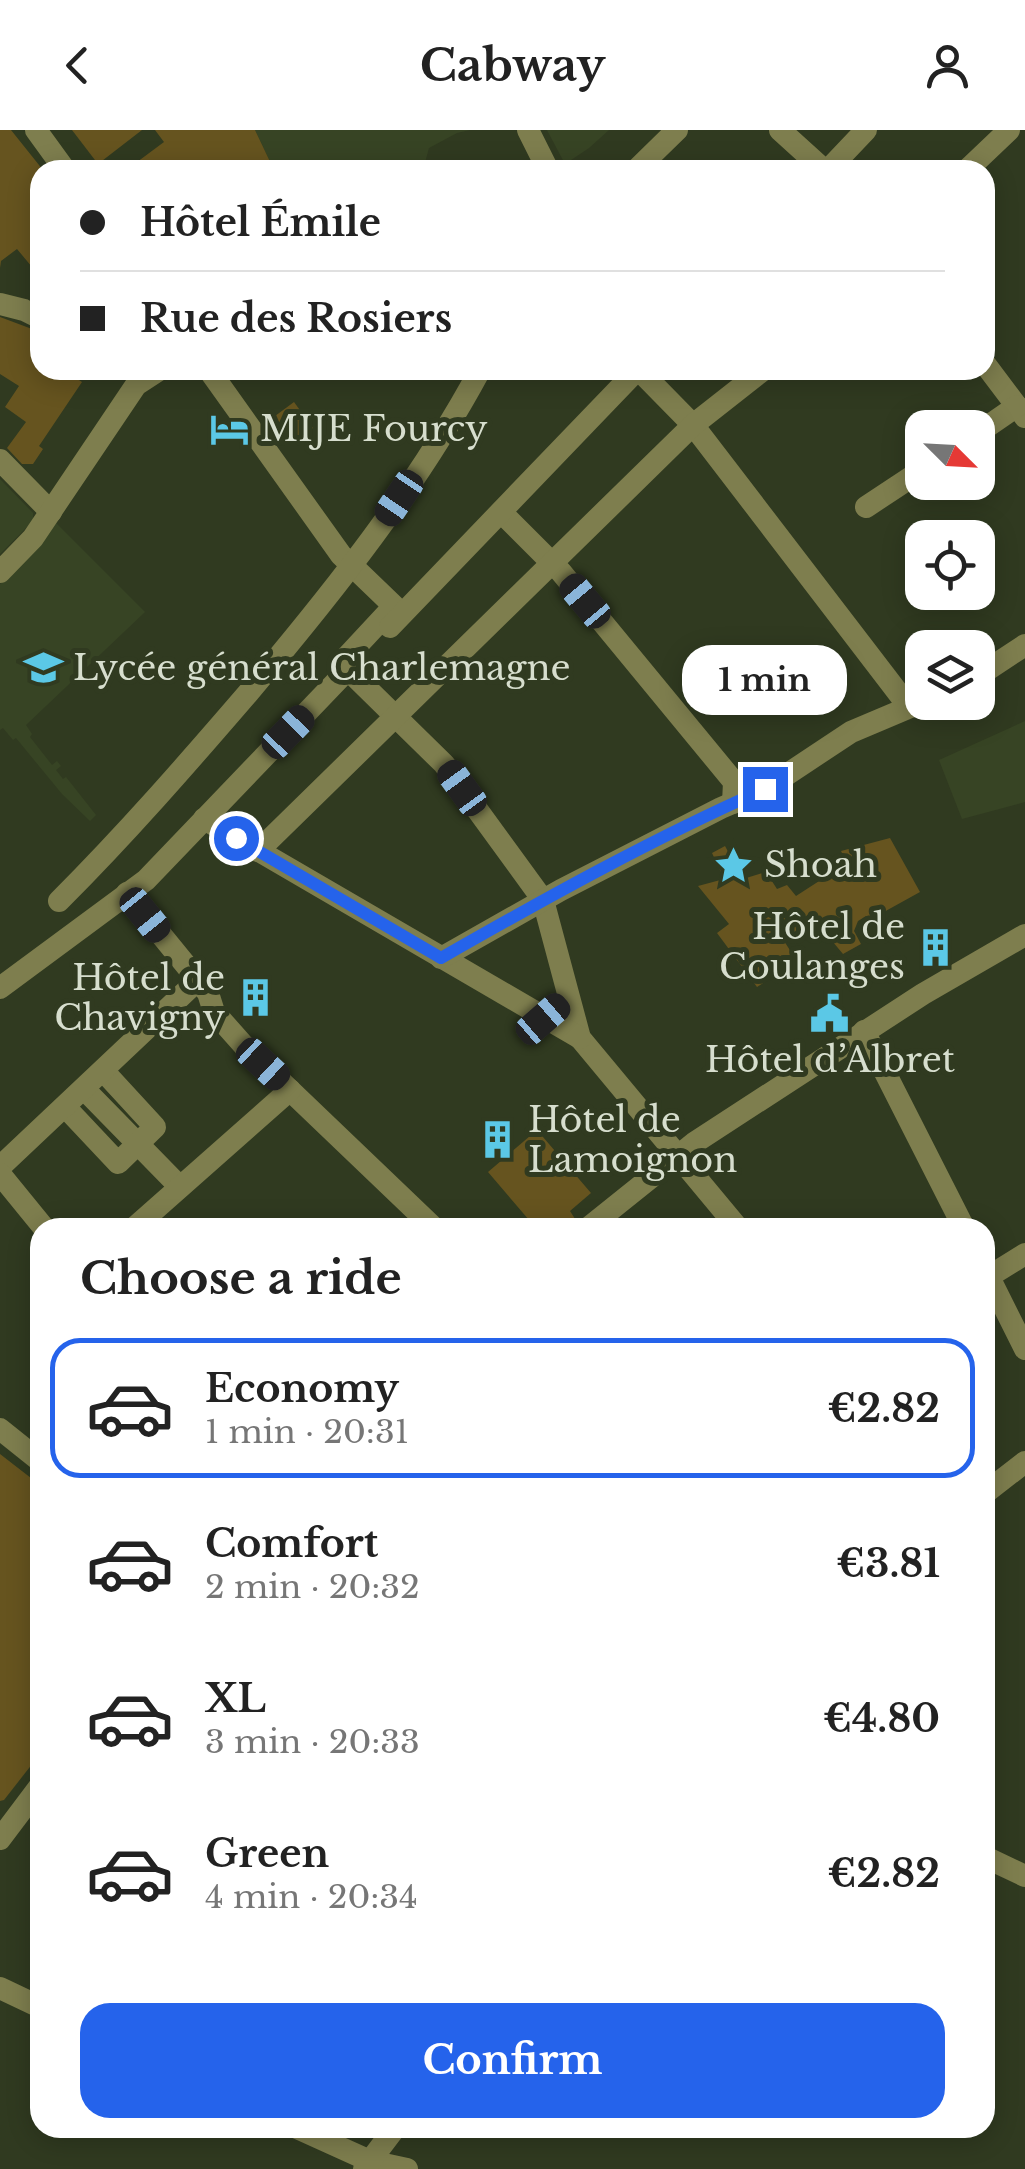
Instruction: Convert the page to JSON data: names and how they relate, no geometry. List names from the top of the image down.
{
  "places": {
    "hotel": ["MIJE Fourcy"],
    "school or university": ["Lycée général Charlemagne"],
    "place": ["Shoah"],
    "building": ["Hôtel de Coulanges", "Hôtel de Chavigny", "Hôtel de Lamoignon"],
    "public building": ["Hôtel d’Albret"]
  },
  "north": "bottom right",
  "page": {
    "header": "Cabway",
    "banner": ["Hôtel Émile", "Rue des Rosiers"],
    "bubble": "1 min",
    "heading": "Choose a ride",
    "list": [
      {
        "name": "Economy",
        "note": "1 min · 20:31",
        "value": "€2.82"
      },
      {
        "name": "Comfort",
        "note": "2 min · 20:32",
        "value": "€3.81"
      },
      {
        "name": "XL",
        "note": "3 min · 20:33",
        "value": "€4.80"
      },
      {
        "name": "Green",
        "note": "4 min · 20:34",
        "value": "€2.82"
      }
    ],
    "buttons": "Confirm"
  }
}
